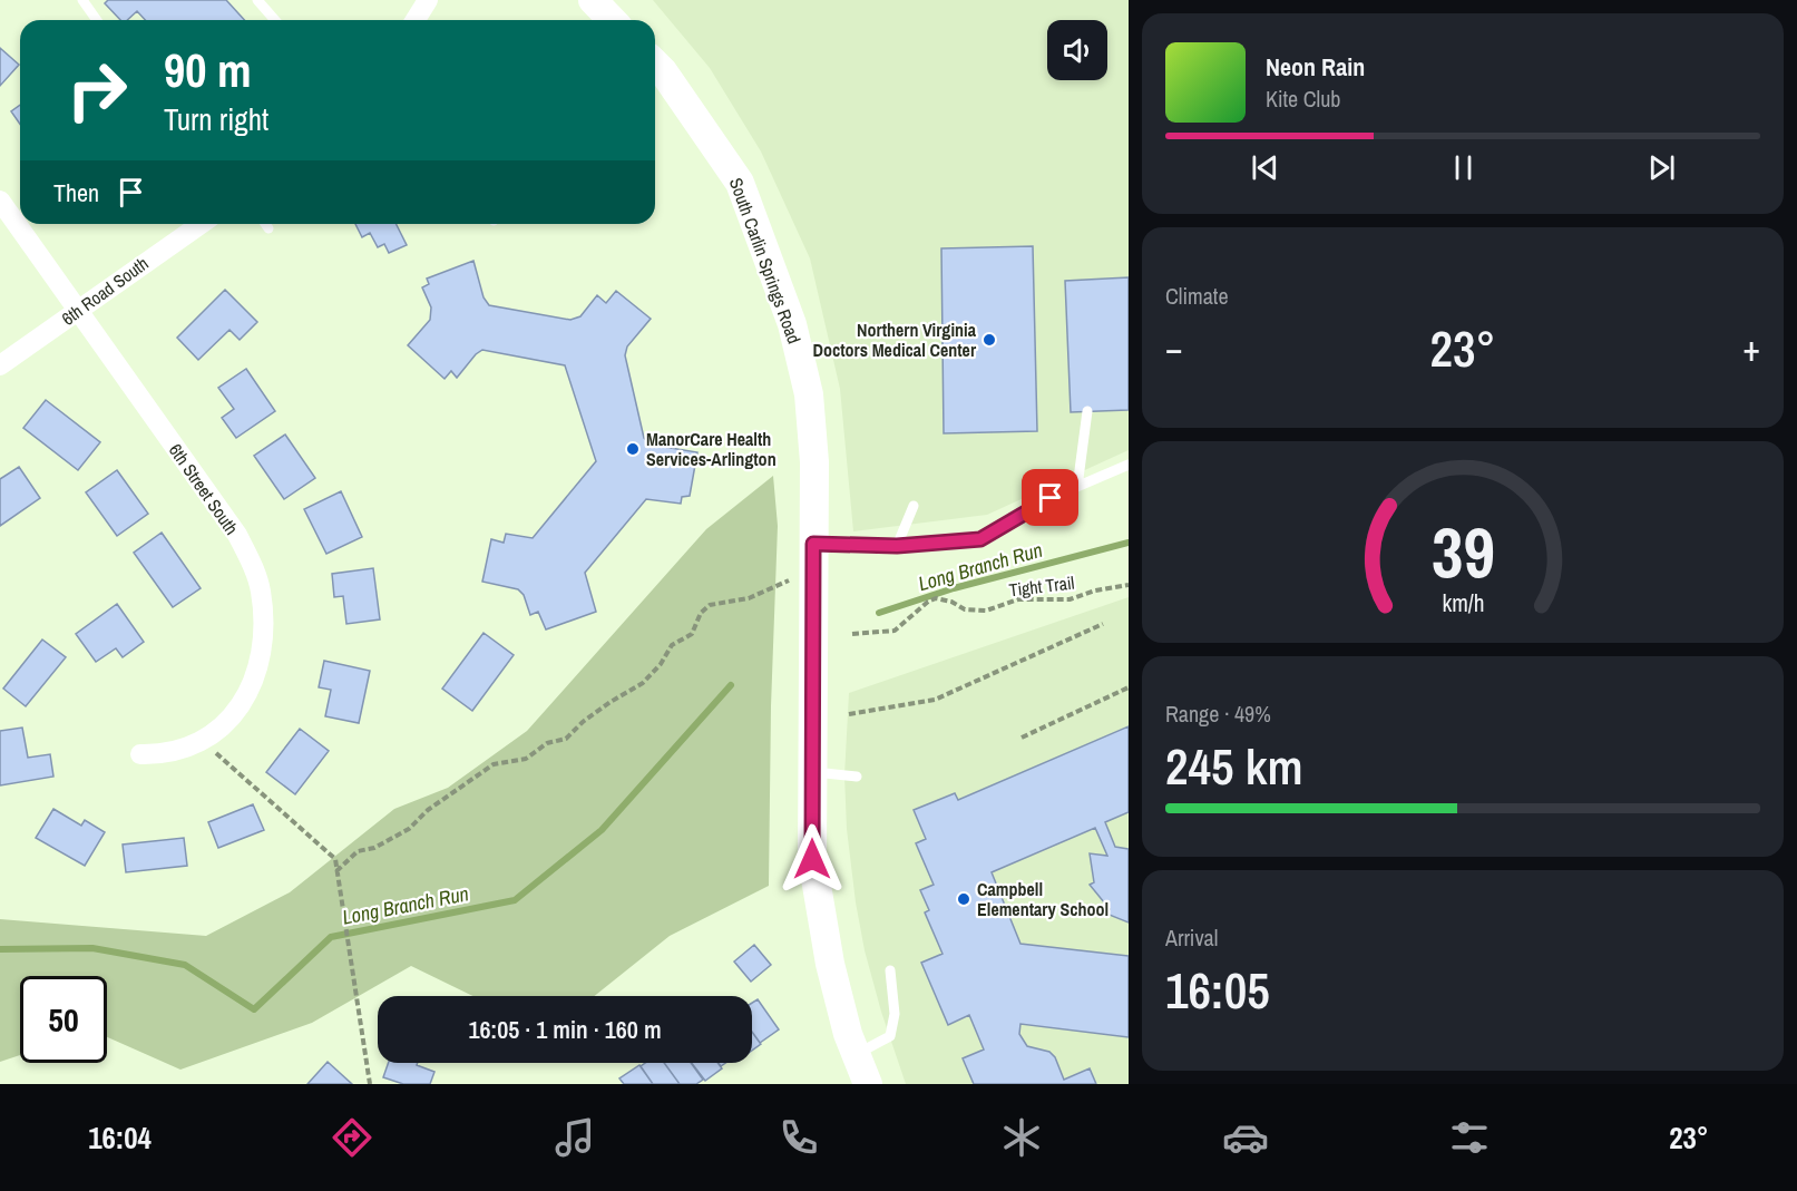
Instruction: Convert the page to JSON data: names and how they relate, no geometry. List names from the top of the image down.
{
  "streets": {
    "main road": ["South Carlin Springs Road"],
    "street": ["6th Road South", "6th Street South"],
    "path": ["Tight Trail"]
  },
  "crossings": [
    ["6th Road South", "6th Street South"]
  ],
  "water": ["Long Branch Run"],
  "places": ["Northern Virginia Doctors Medical Center", "ManorCare Health Services-Arlington", "Campbell Elementary School"],
  "page": {
    "turn": ["90 m", "Turn right"],
    "song": ["Neon Rain", "Kite Club"],
    "then": "Then",
    "tile": [
      "Climate",
      ["Range · 49%", "245 km"],
      ["Arrival", "16:05"]
    ],
    "heat": ["−", "23°", "+"],
    "limit": "50",
    "trip": "16:05 · 1 min · 160 m",
    "tabs": ["16:04", "23°"],
    "gauge": ["39", "km/h"]
  }
}
